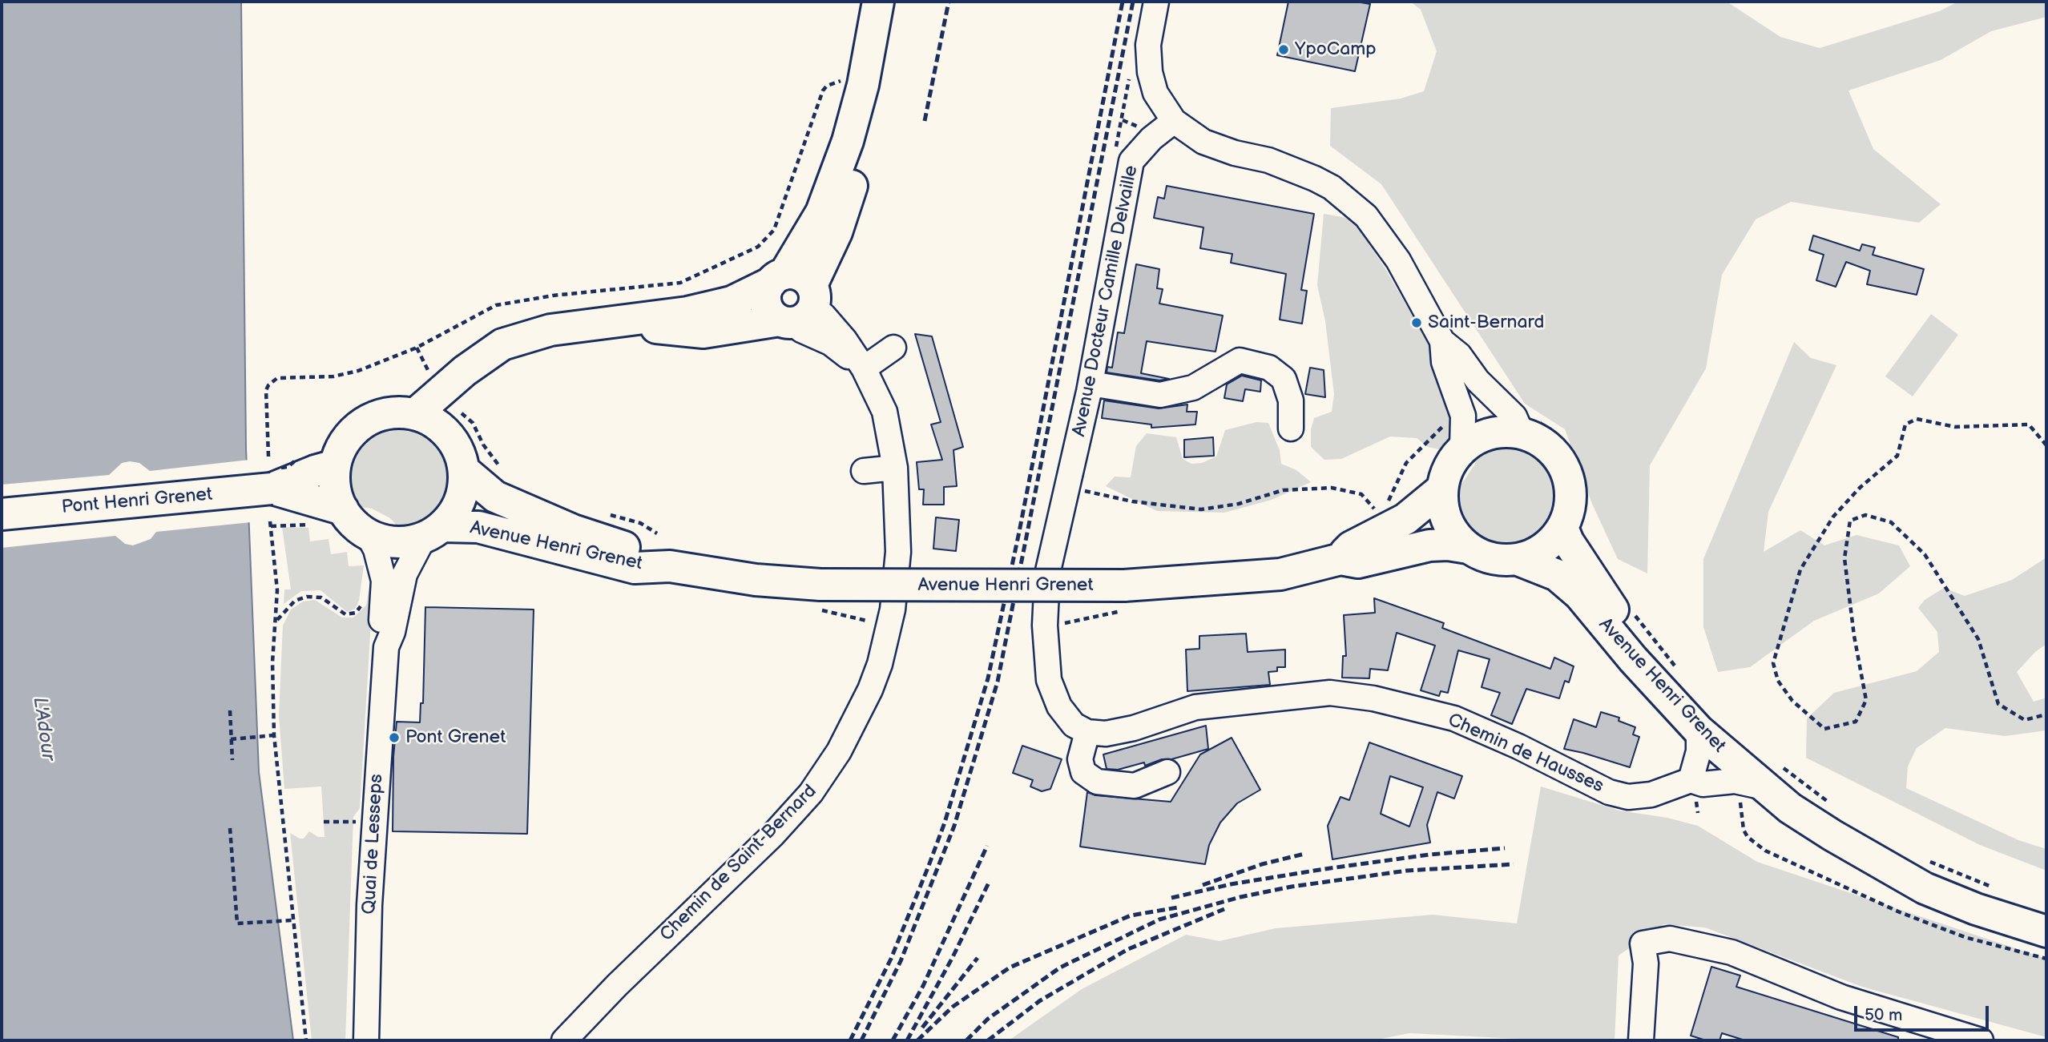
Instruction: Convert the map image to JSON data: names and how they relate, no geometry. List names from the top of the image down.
{
  "streets": {
    "main road": ["Pont Henri Grenet", "Avenue Henri Grenet"],
    "street": [
      "Avenue Docteur Camille Delvaille",
      "Chemin de Hausses",
      "Quai de Lesseps",
      "Chemin de Saint-Bernard"
    ]
  },
  "crossings": [
    ["Avenue Docteur Camille Delvaille", "Chemin de Hausses"],
    ["Pont Henri Grenet", "Avenue Henri Grenet"],
    ["Pont Henri Grenet", "Quai de Lesseps"],
    ["Avenue Henri Grenet", "Chemin de Hausses"],
    ["Avenue Henri Grenet", "Quai de Lesseps"]
  ],
  "water": ["L'Adour"],
  "places": ["YpoCamp", "Saint-Bernard", "Pont Grenet"],
  "scale_bar": "50 m"
}
